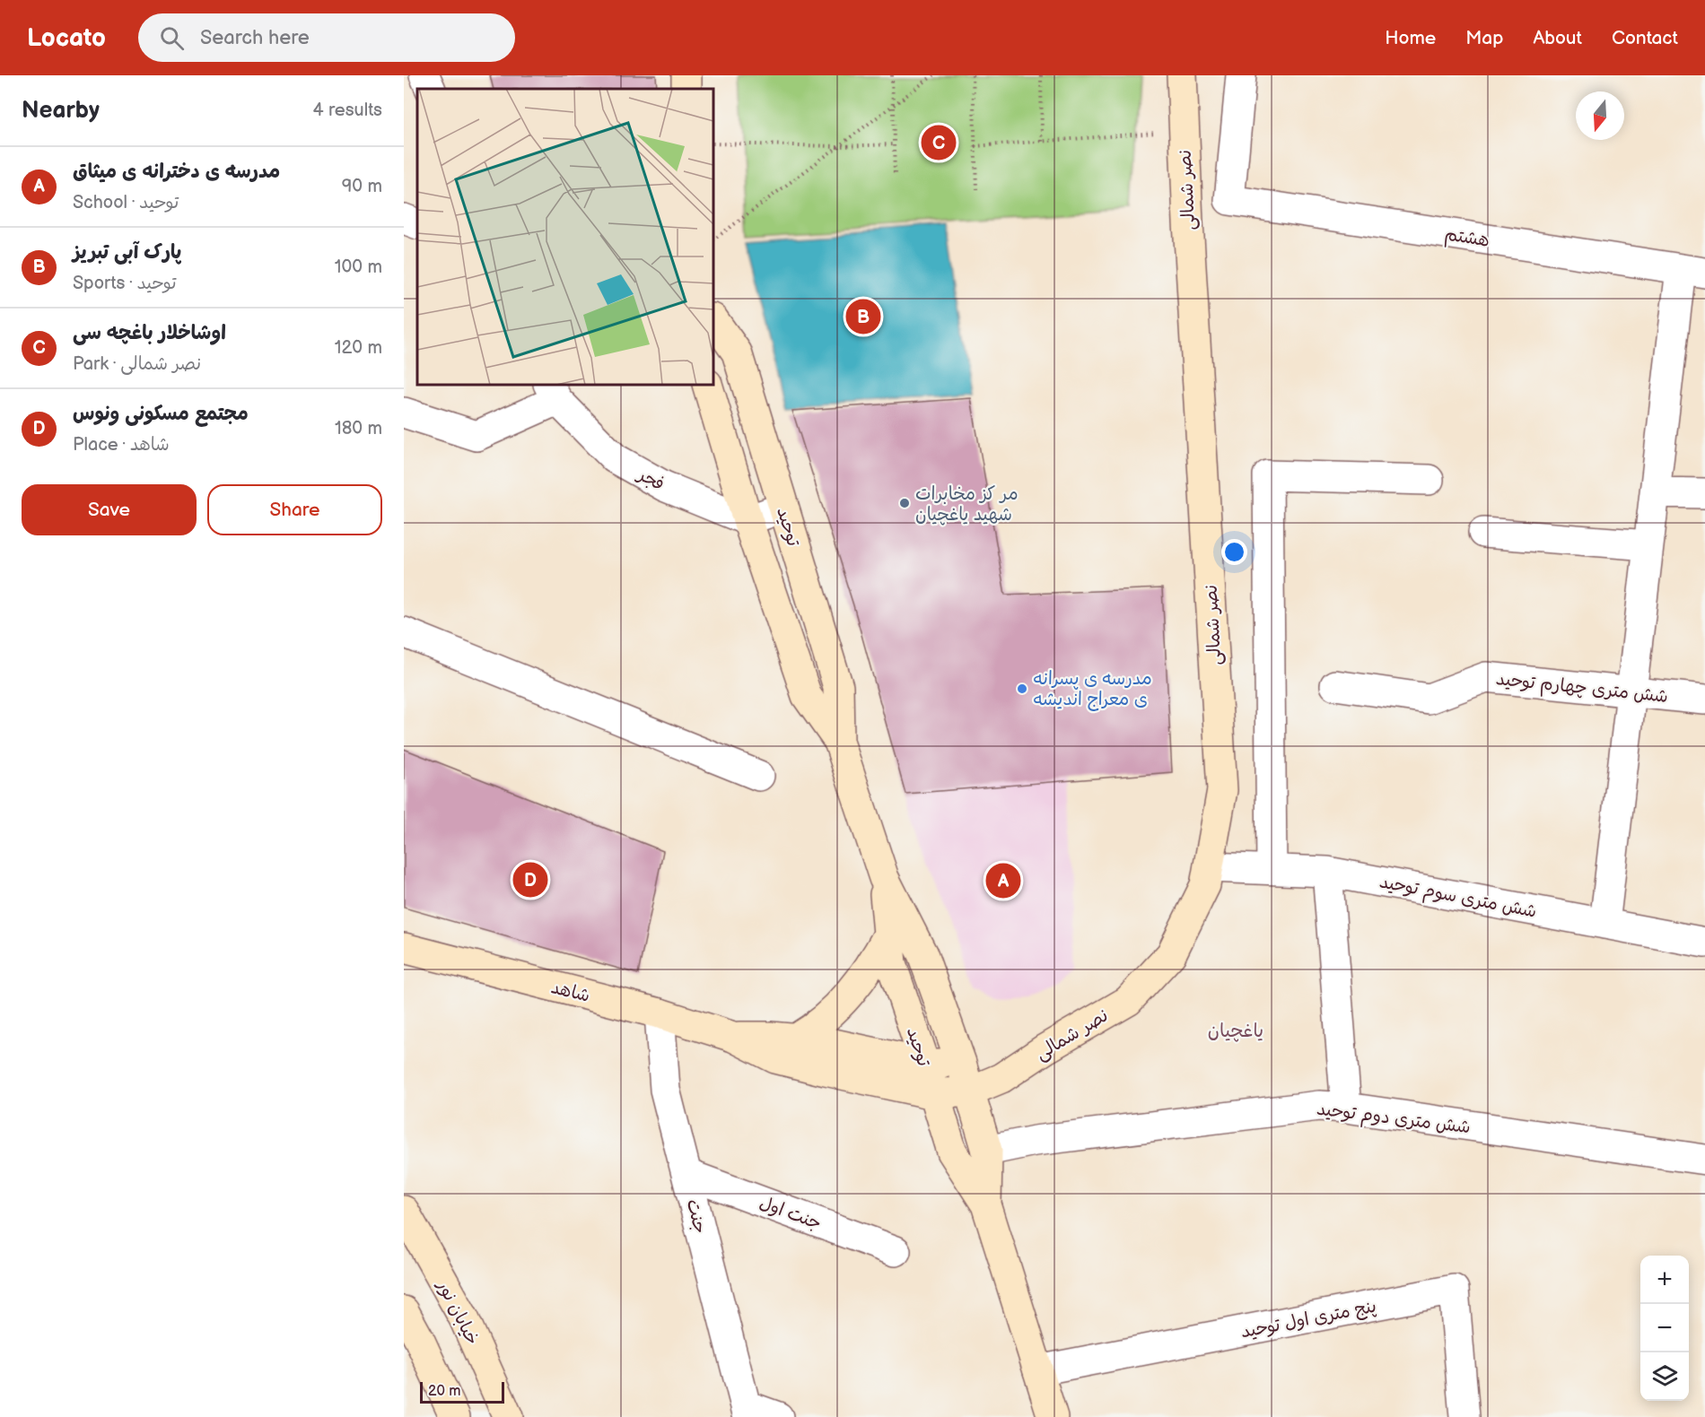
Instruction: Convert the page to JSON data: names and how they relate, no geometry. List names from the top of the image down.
{
  "streets": {
    "main road": [
      "نصر شمالی",
      "توحید",
      "شاهد",
      "خیابان نور"
    ],
    "street": [
      "هشتم",
      "فجر",
      "شش متری چهارم توحید",
      "شش متری سوم توحید",
      "شش متری دوم توحید",
      "جنت اول",
      "جنت",
      "پنج متری اول توحید"
    ]
  },
  "crossings": [
    ["نصر شمالی", "توحید"],
    ["نصر شمالی", "شش متری سوم توحید"],
    ["نصر شمالی", "شاهد"],
    ["فجر", "توحید"],
    ["توحید", "شاهد"],
    ["توحید", "شش متری دوم توحید"],
    ["توحید", "پنج متری اول توحید"],
    ["شاهد", "جنت"],
    ["جنت اول", "جنت"]
  ],
  "districts": ["یاغچیان"],
  "places": ["مر کز مخابرات شهید یاغچیان", "مدرسه ی پسرانه ی معراج اندیشه"],
  "scale_bar": "20 m",
  "north": "bottom",
  "page": {
    "header": "Locato",
    "search": "Search here",
    "nav": [
      "Home",
      "Map",
      "About",
      "Contact"
    ],
    "heading": ["Nearby", "4 results"],
    "pins": [
      "C",
      "B",
      "D",
      "A"
    ],
    "list": [
      {
        "mark": "A",
        "name": "مدرسه ی دخترانه ی میثاق",
        "note": "School · توحید",
        "value": "90 m"
      },
      {
        "mark": "B",
        "name": "پارک آبی تبریز",
        "note": "Sports · توحید",
        "value": "100 m"
      },
      {
        "mark": "C",
        "name": "اوشاخلار باغچه سی",
        "note": "Park · نصر شمالی",
        "value": "120 m"
      },
      {
        "mark": "D",
        "name": "مجتمع مسکونی ونوس",
        "note": "Place · شاهد",
        "value": "180 m"
      }
    ],
    "buttons": ["Save", "Share"],
    "map_buttons": ["+", "−"],
    "scale": "20 m"
  }
}
